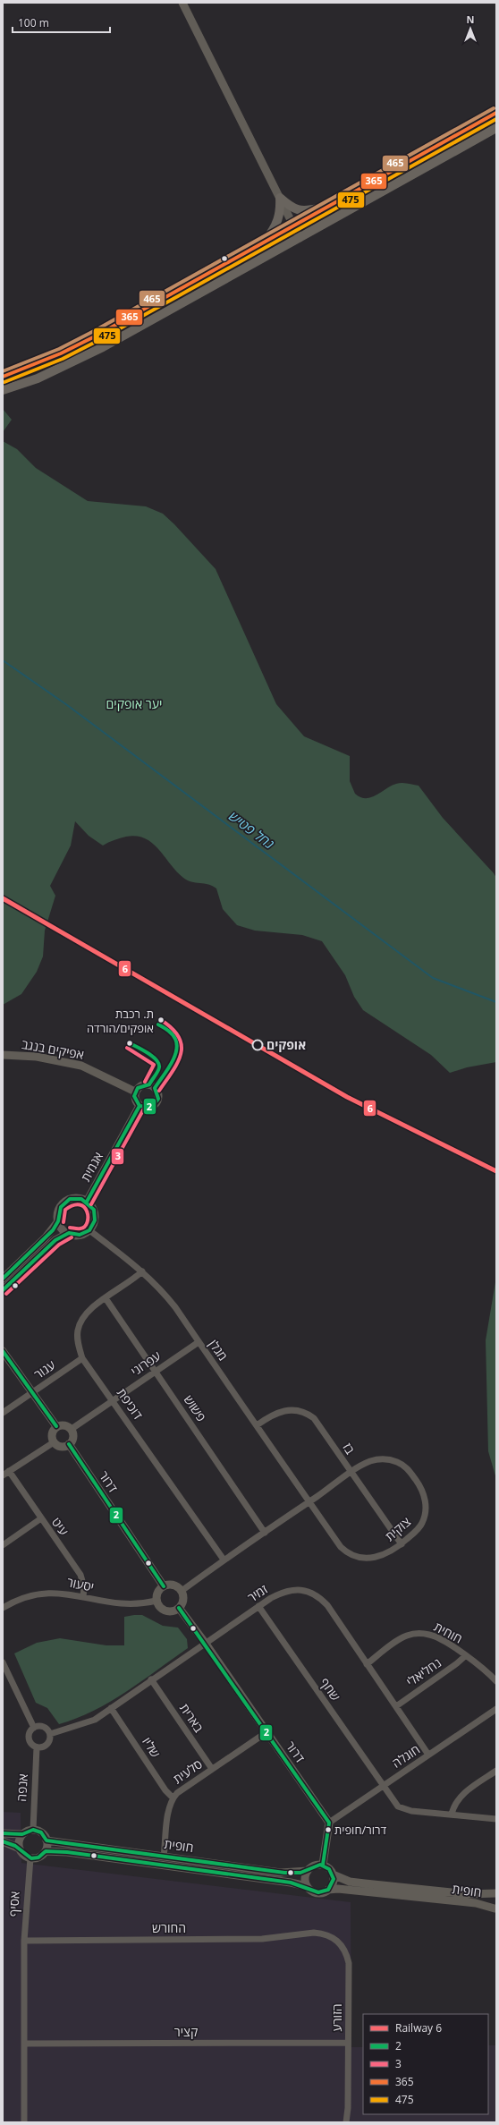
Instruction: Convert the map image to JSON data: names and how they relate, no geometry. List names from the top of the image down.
{
  "streets": {
    "street": [
      "אפיקים בנגב",
      "אגמית",
      "מגלן",
      "עפרוני",
      "עגור",
      "דוכיפת",
      "פשוש",
      "בז",
      "דרור",
      "עיט",
      "צוקית",
      "יסעור",
      "זמיר",
      "חוחית",
      "נחליאלי",
      "שחף",
      "בארית",
      "שליו",
      "חוגלה",
      "סלעית",
      "אנפה",
      "חופית",
      "אסיף",
      "החורש",
      "הזורע",
      "קציר"
    ]
  },
  "crossings": [
    ["אפיקים בנגב", "אגמית"],
    ["אגמית", "מגלן"],
    ["מגלן", "עפרוני"],
    ["מגלן", "דוכיפת"],
    ["מגלן", "בז"],
    ["מגלן", "צוקית"],
    ["עפרוני", "דוכיפת"],
    ["עפרוני", "פשוש"],
    ["עפרוני", "דרור"],
    ["עגור", "דוכיפת"],
    ["דוכיפת", "פשוש"],
    ["בז", "צוקית"],
    ["דרור", "יסעור"],
    ["דרור", "זמיר"],
    ["דרור", "חוגלה"],
    ["דרור", "סלעית"],
    ["עיט", "יסעור"],
    ["זמיר", "חוחית"],
    ["זמיר", "נחליאלי"],
    ["זמיר", "שחף"],
    ["זמיר", "בארית"],
    ["זמיר", "שליו"],
    ["זמיר", "חוגלה"],
    ["זמיר", "אנפה"],
    ["חוחית", "נחליאלי"],
    ["שחף", "חוגלה"],
    ["בארית", "סלעית"],
    ["שליו", "סלעית"],
    ["סלעית", "חופית"],
    ["אנפה", "חופית"],
    ["אנפה", "אסיף"],
    ["חופית", "אסיף"],
    ["אסיף", "החורש"],
    ["אסיף", "קציר"],
    ["החורש", "הזורע"],
    ["הזורע", "קציר"]
  ],
  "water": ["נחל פטיש"],
  "parks": ["יער אופקים"],
  "places": ["ת. רכבת אופקים/הורדה", "אופקים", "דרור/חופית"],
  "lines": [
    "transit line 465",
    "transit line 365",
    "transit line 475",
    "rail line 6",
    "transit line 3",
    "transit line 2"
  ],
  "legend": [
    "Railway 6",
    "2",
    "3",
    "365",
    "475"
  ],
  "scale_bar": "100 m",
  "north": "top"
}
